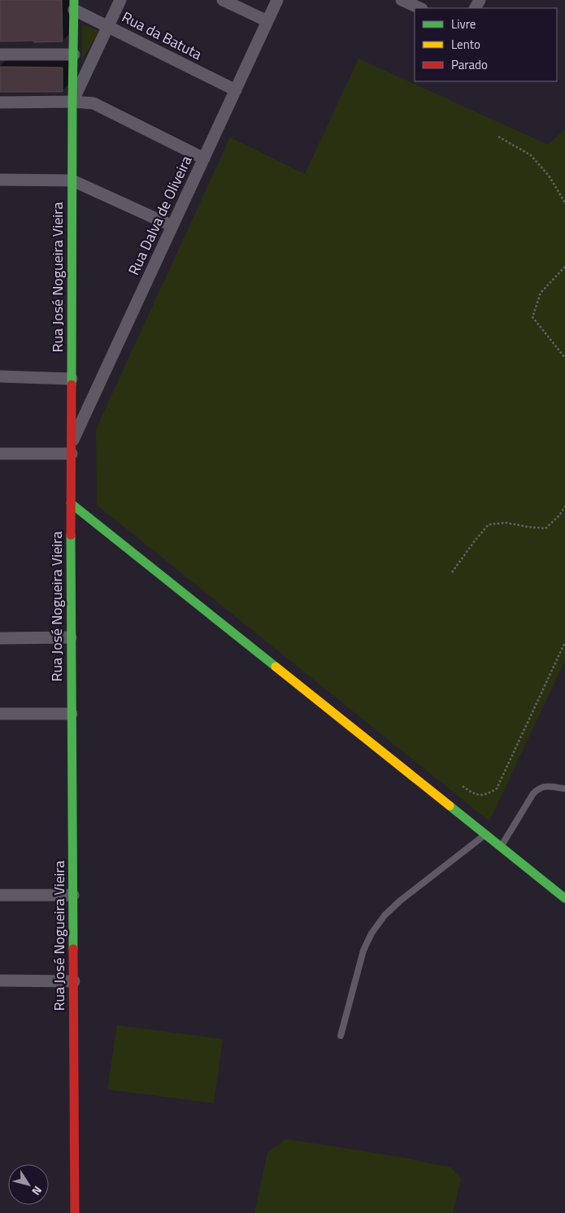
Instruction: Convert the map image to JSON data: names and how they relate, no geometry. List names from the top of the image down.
{
  "streets": {
    "street": ["Rua da Batuta", "Rua Dalva de Oliveira", "Rua José Nogueira Vieira"]
  },
  "crossings": [
    ["Rua da Batuta", "Rua Dalva de Oliveira"],
    ["Rua da Batuta", "Rua José Nogueira Vieira"],
    ["Rua Dalva de Oliveira", "Rua José Nogueira Vieira"]
  ],
  "legend": ["Livre", "Lento", "Parado"],
  "north": "bottom right"
}
